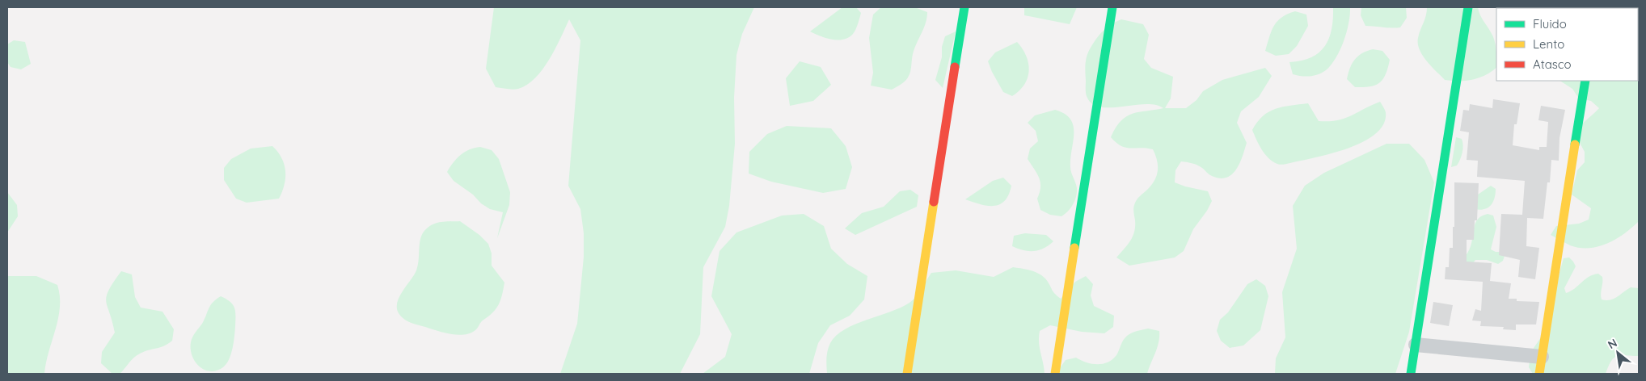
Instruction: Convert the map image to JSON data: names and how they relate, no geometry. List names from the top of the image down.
{
  "legend": ["Fluido", "Lento", "Atasco"],
  "north": "top left"
}
